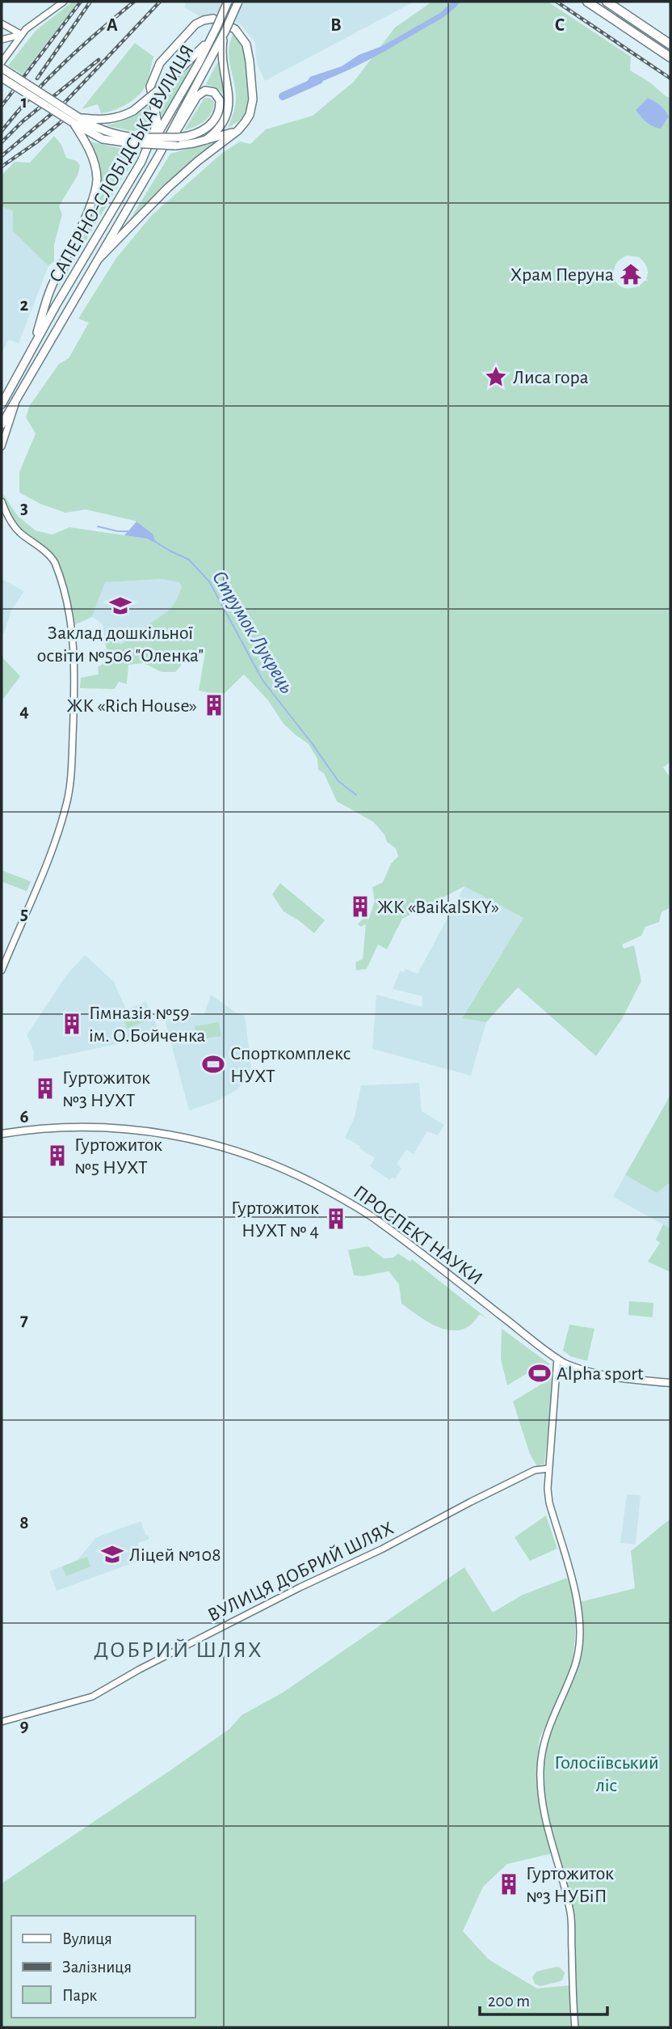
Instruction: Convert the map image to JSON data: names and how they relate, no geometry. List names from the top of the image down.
{
  "streets": {
    "main road": ["САПЕРНО-СЛОБІДСЬКА ВУЛИЦЯ", "ПРОСПЕКТ НАУКИ"],
    "street": ["ВУЛИЦЯ ДОБРИЙ ШЛЯХ"]
  },
  "districts": ["ДОБРИЙ ШЛЯХ"],
  "water": ["Струмок Лукрець"],
  "parks": ["Голосіївський ліс"],
  "places": {
    "temple": ["Храм Перуна"],
    "place": ["Лиса гора"],
    "school or university": ["Заклад дошкільної освіти №506 \"Оленка\"", "Ліцей №108"],
    "building": [
      "ЖК «Rich House»",
      "ЖК «BaikalSKY»",
      "Гімназія №59 ім. О.Бойченка",
      "Гуртожиток №3 НУХТ",
      "Гуртожиток №5 НУХТ",
      "Гуртожиток НУХТ № 4",
      "Гуртожиток №3 НУБіП"
    ],
    "sports": ["Спорткомплекс НУХТ", "Alpha sport"]
  },
  "legend": ["Вулиця", "Залізниця", "Парк"],
  "scale_bar": "200 m",
  "grid": {
    "columns": ["A", "B", "C"],
    "rows": [
      "1",
      "2",
      "3",
      "4",
      "5",
      "6",
      "7",
      "8",
      "9"
    ]
  }
}
